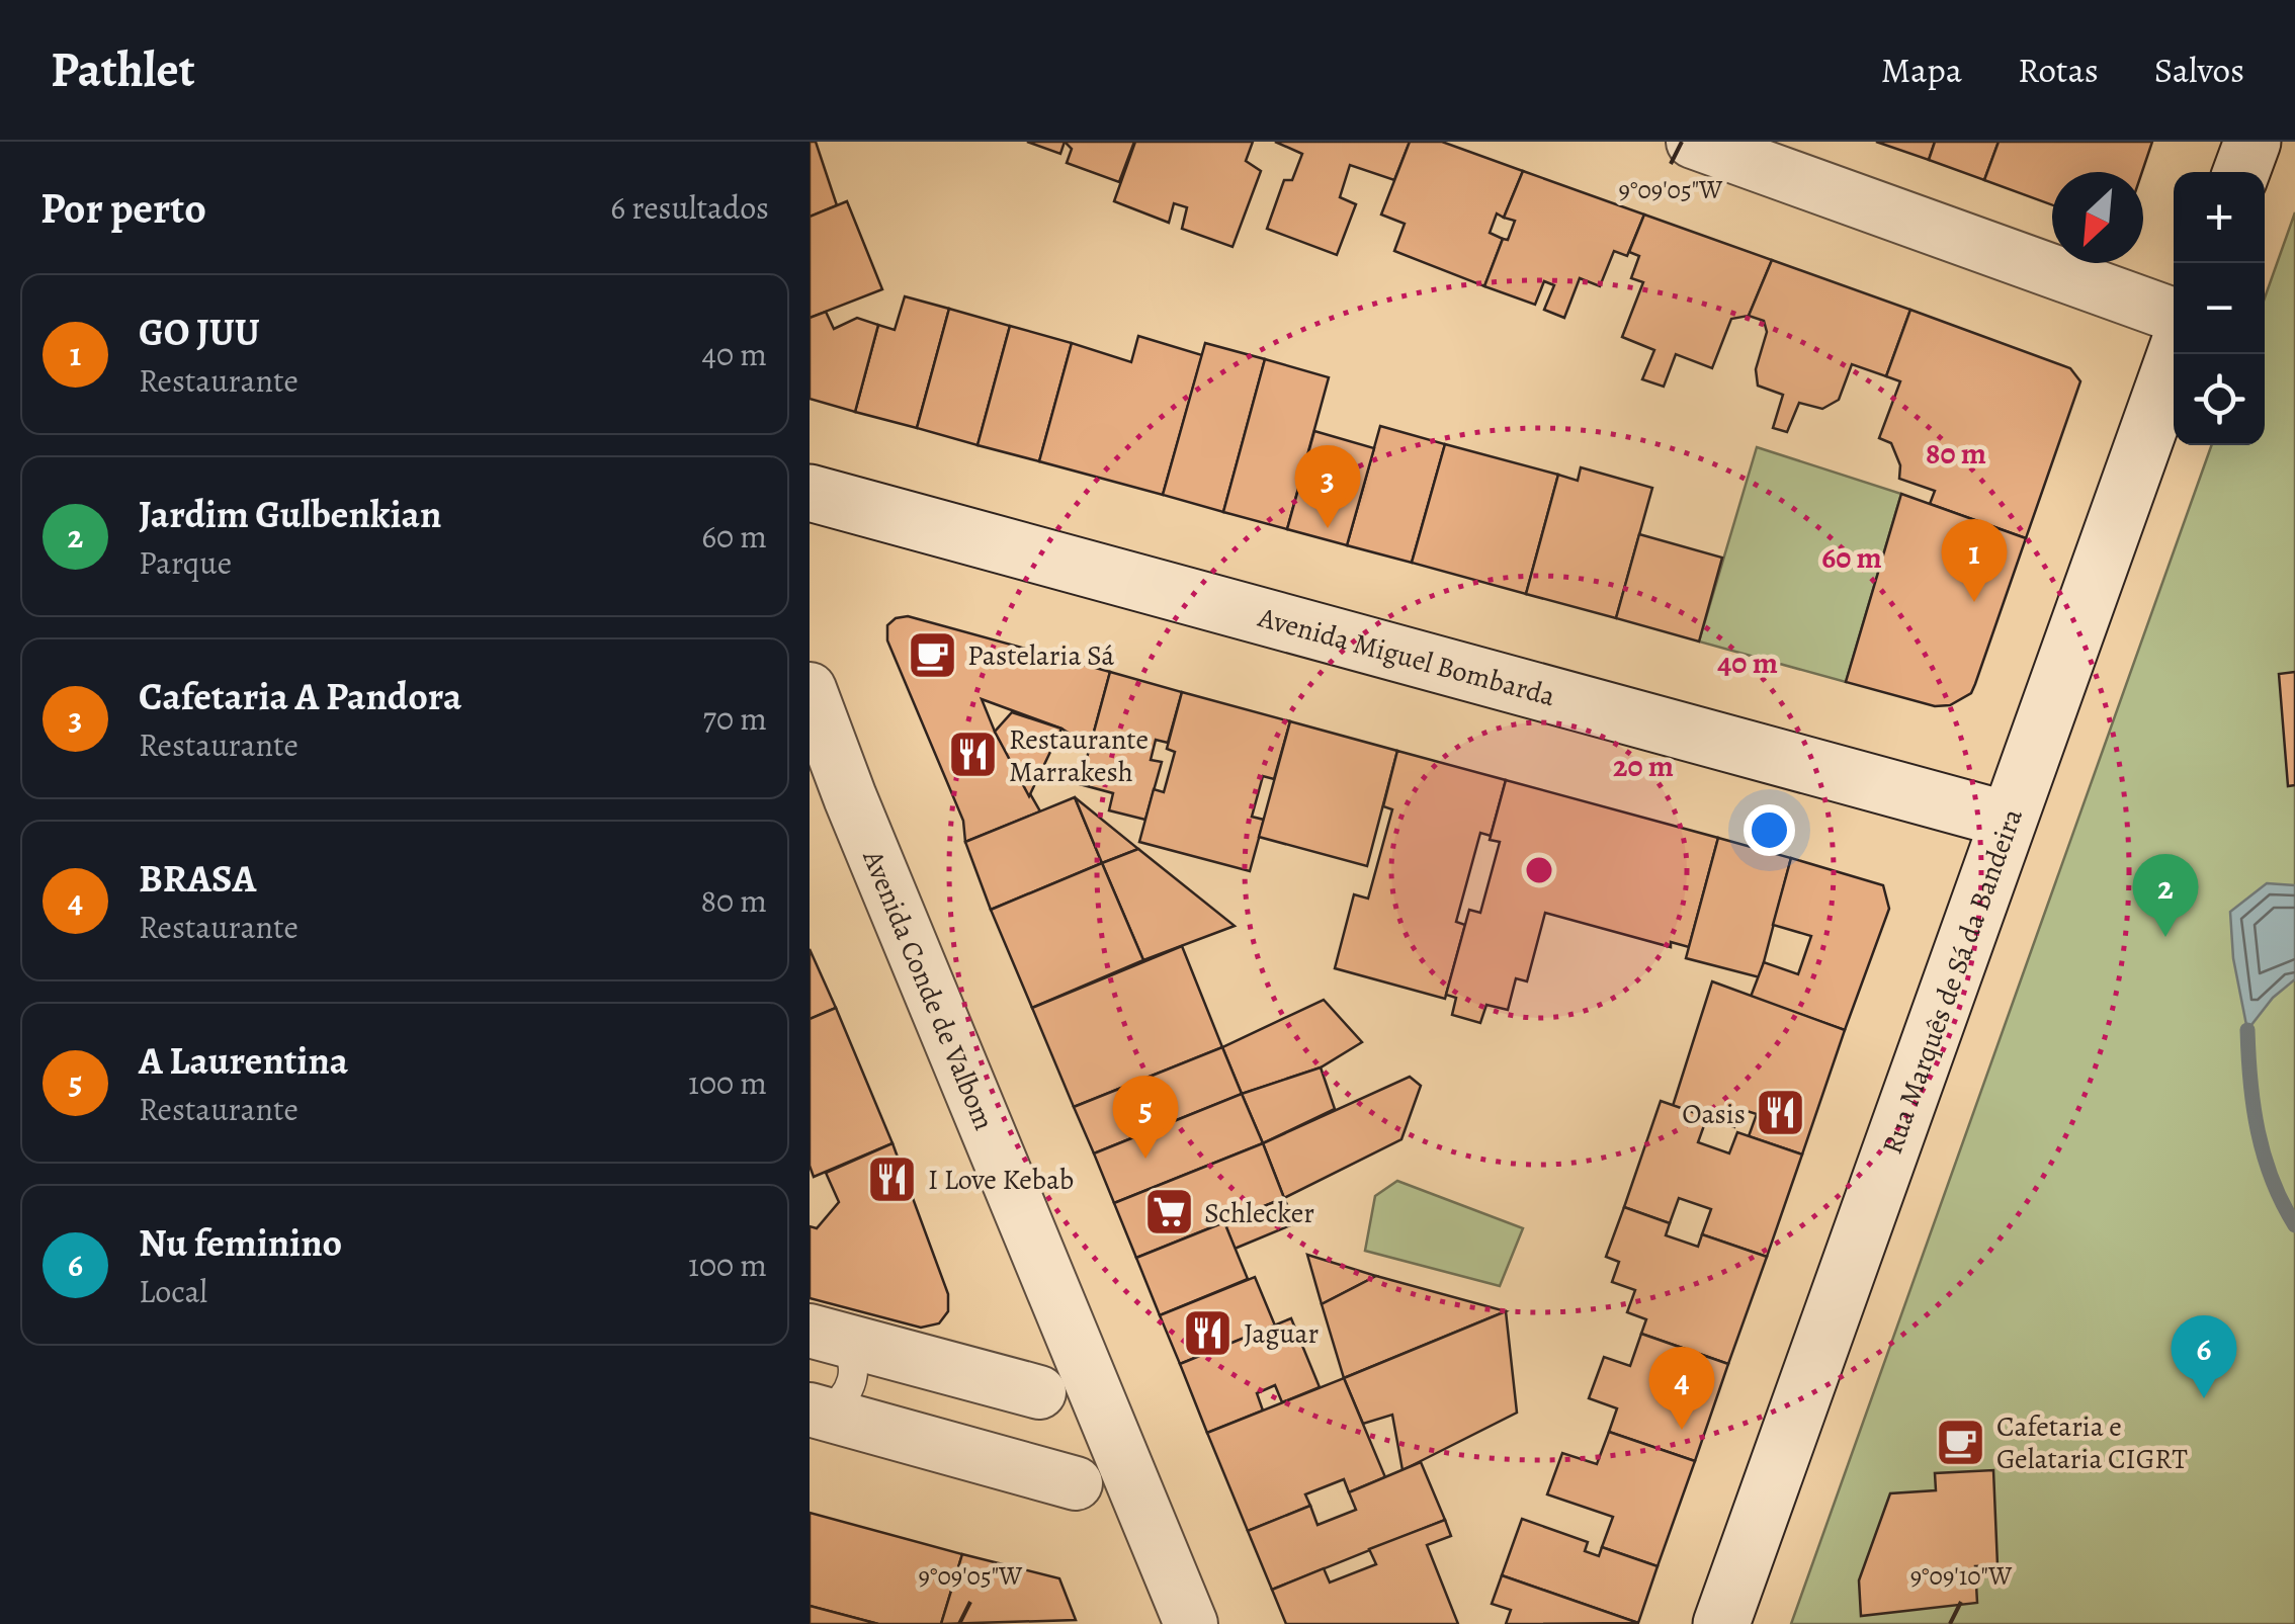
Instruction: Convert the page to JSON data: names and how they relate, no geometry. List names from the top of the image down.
{
  "streets": {
    "main road": ["Avenida Miguel Bombarda", "Rua Marquês de Sá da Bandeira"],
    "street": ["Avenida Conde de Valbom"]
  },
  "crossings": [
    ["Avenida Miguel Bombarda", "Rua Marquês de Sá da Bandeira"]
  ],
  "places": {
    "cafe": ["Pastelaria Sá", "Cafetaria e Gelataria CIGRT"],
    "restaurant": [
      "Restaurante Marrakesh",
      "Oasis",
      "I Love Kebab",
      "Jaguar"
    ],
    "supermarket": ["Schlecker"]
  },
  "north": "bottom left",
  "page": {
    "header": "Pathlet",
    "nav": ["Mapa", "Rotas", "Salvos"],
    "heading": ["Por perto", "6 resultados"],
    "map_buttons": ["+", "−"],
    "list": [
      {
        "mark": "1",
        "name": "GO JUU",
        "note": "Restaurante",
        "value": "40 m"
      },
      {
        "mark": "2",
        "name": "Jardim Gulbenkian",
        "note": "Parque",
        "value": "60 m"
      },
      {
        "mark": "3",
        "name": "Cafetaria A Pandora",
        "note": "Restaurante",
        "value": "70 m"
      },
      {
        "mark": "4",
        "name": "BRASA",
        "note": "Restaurante",
        "value": "80 m"
      },
      {
        "mark": "5",
        "name": "A Laurentina",
        "note": "Restaurante",
        "value": "100 m"
      },
      {
        "mark": "6",
        "name": "Nu feminino",
        "note": "Local",
        "value": "100 m"
      }
    ],
    "pins": [
      "3",
      "1",
      "2",
      "5",
      "6",
      "4"
    ]
  },
  "coordinates": ["9°09'05\"W", "9°09'10\"W"],
  "rings": [
    "80 m",
    "60 m",
    "40 m",
    "20 m"
  ]
}
